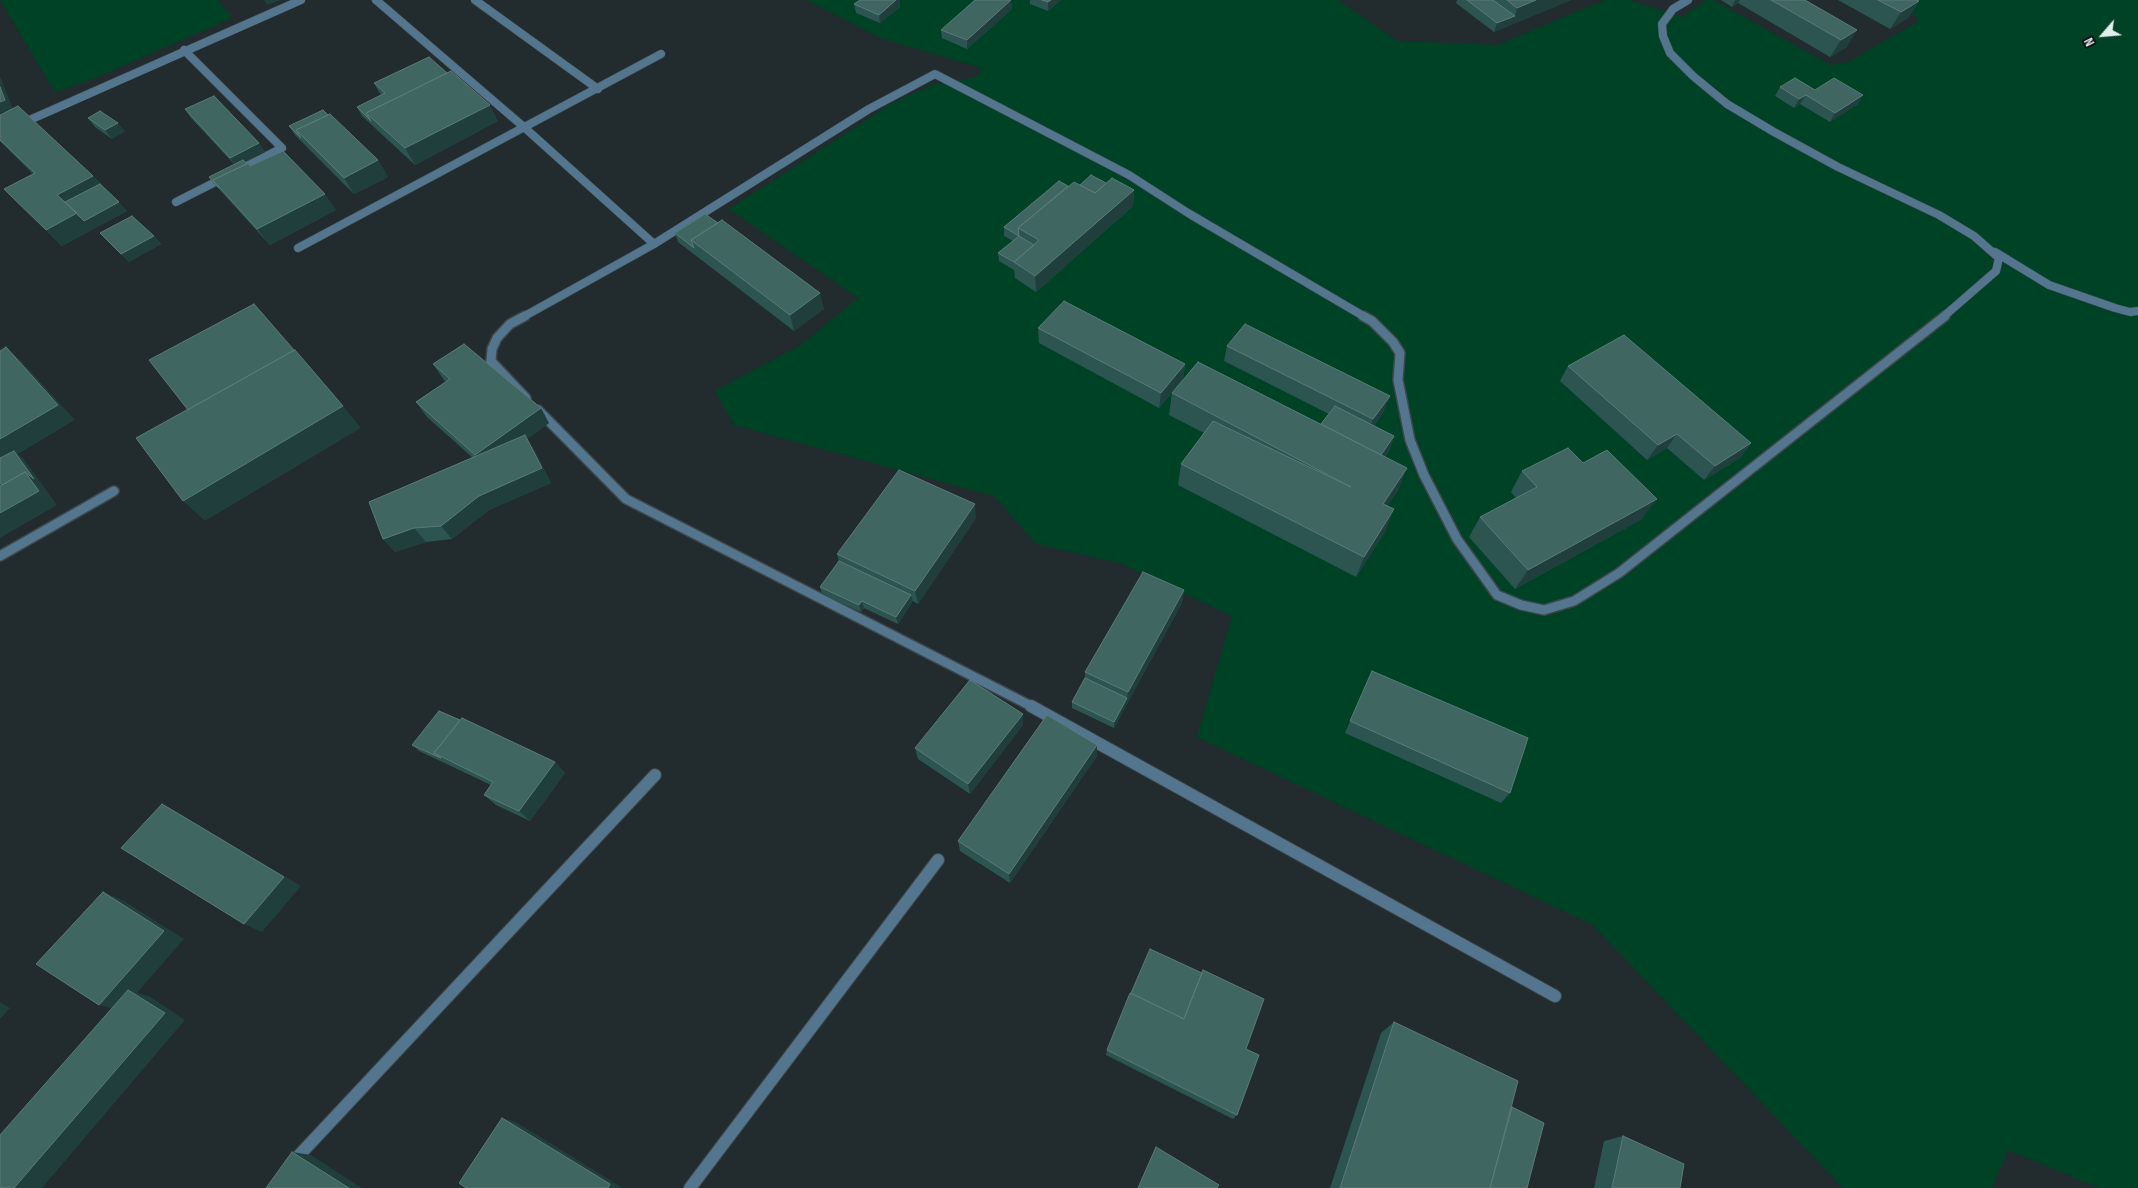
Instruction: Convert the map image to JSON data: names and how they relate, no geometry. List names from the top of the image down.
{
  "north": "bottom left"
}
